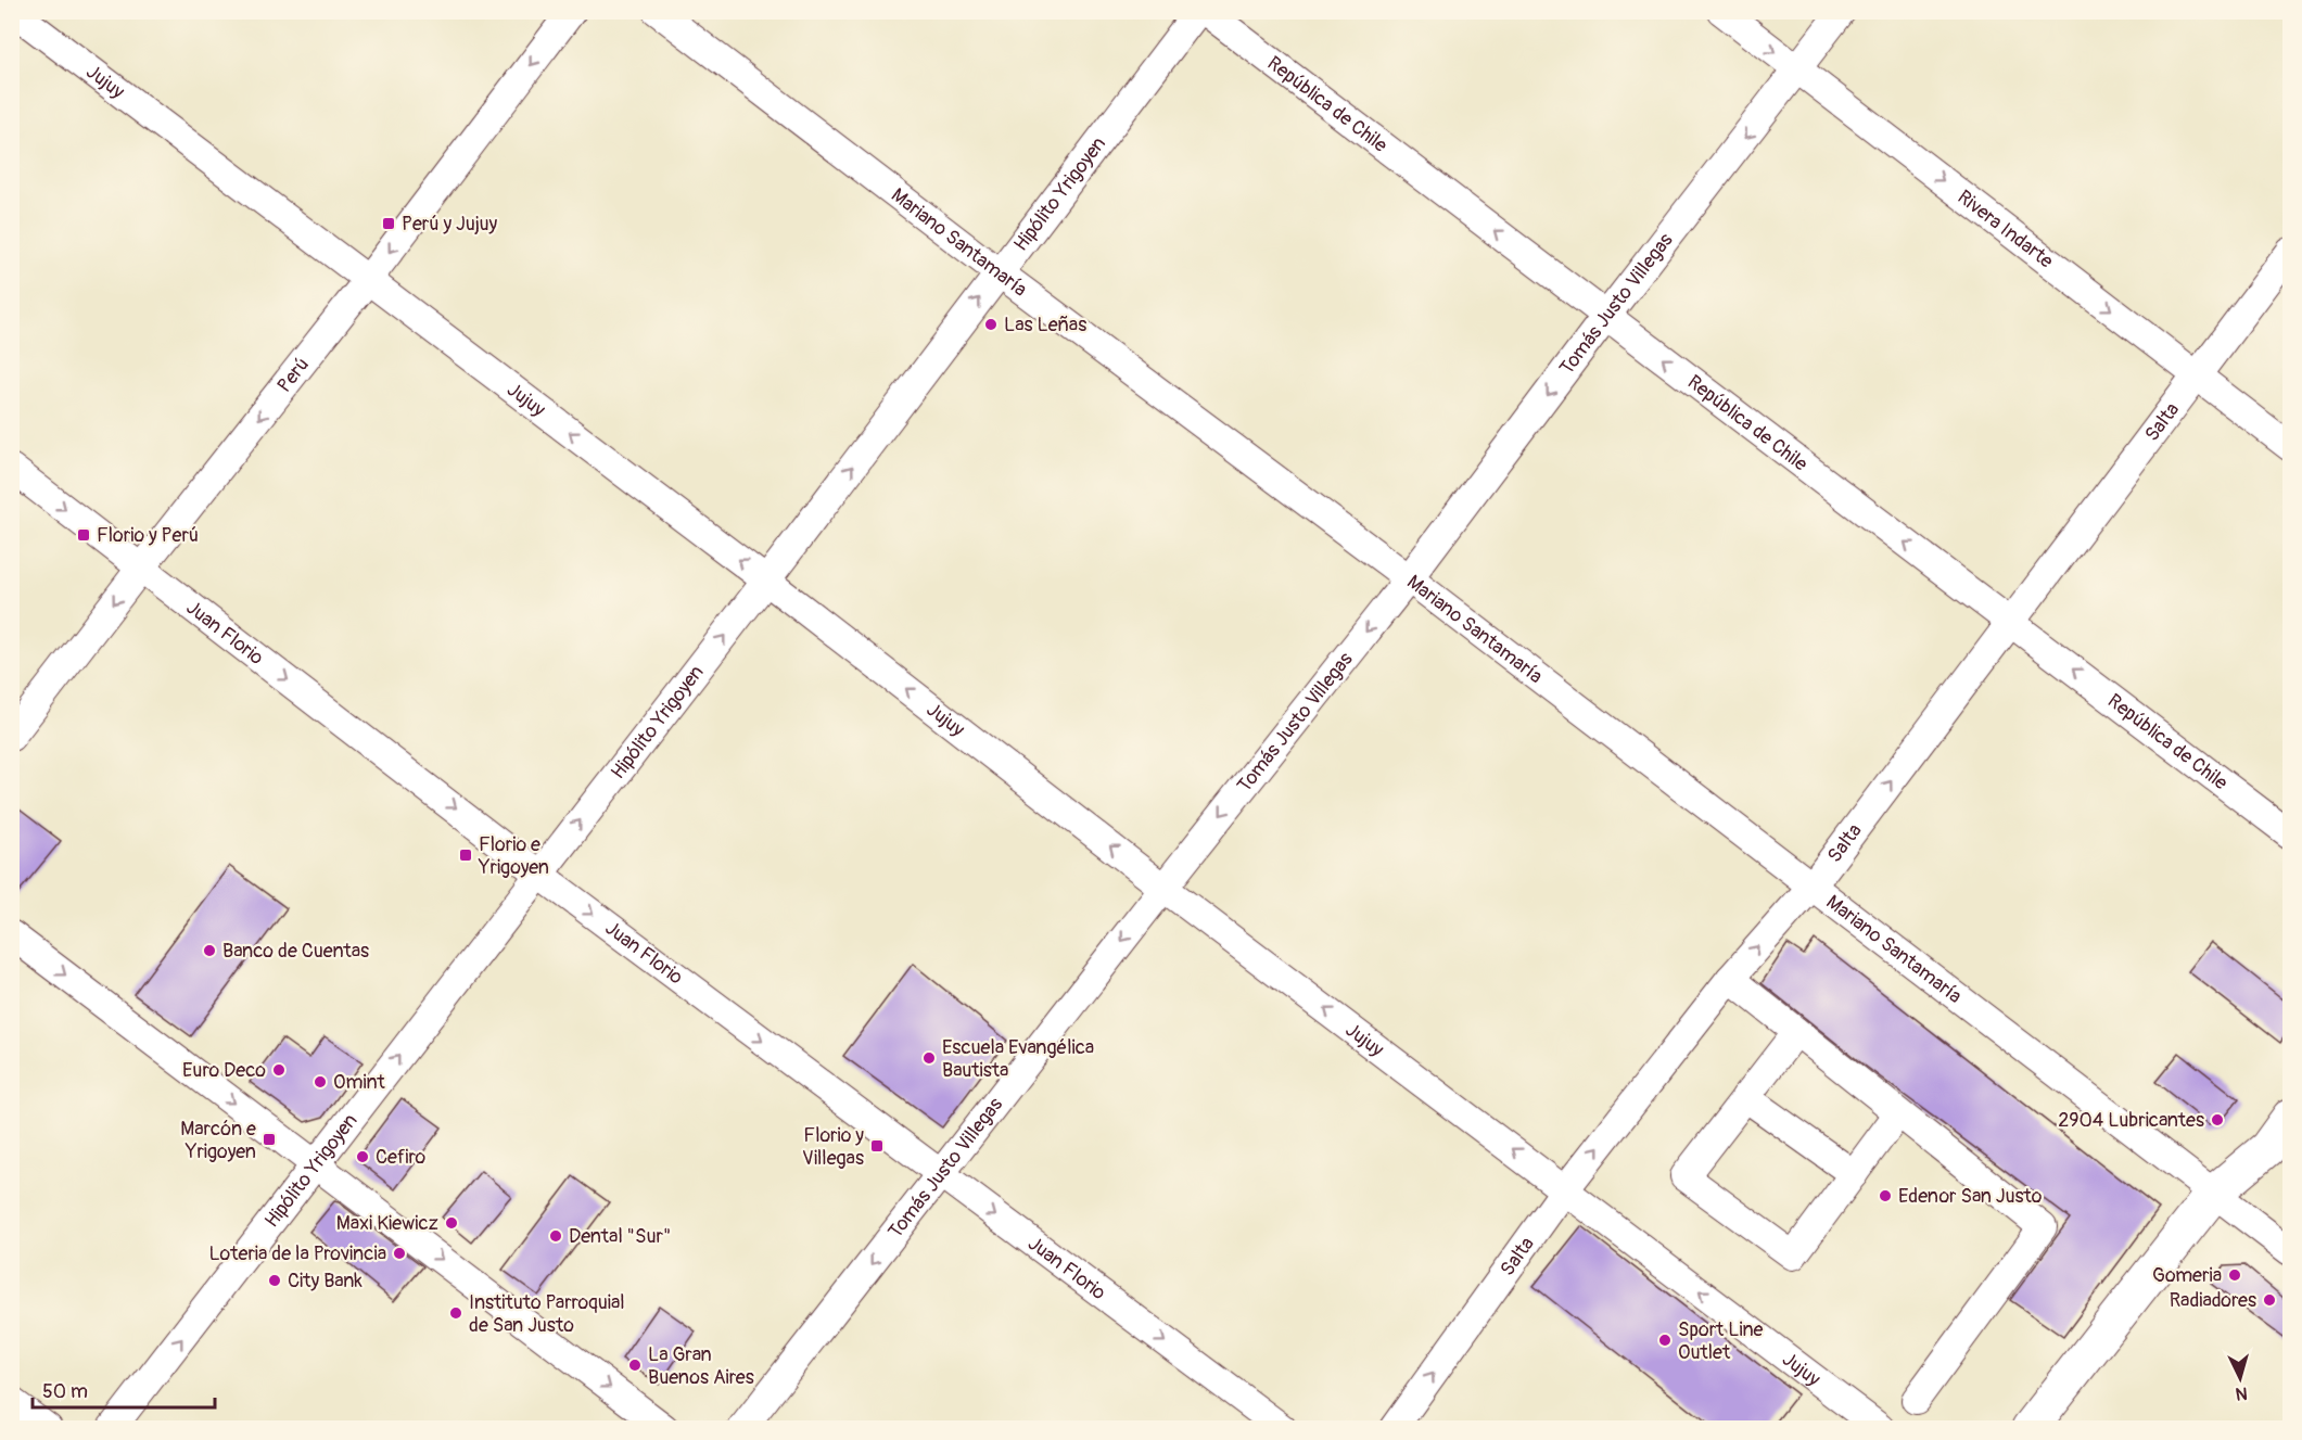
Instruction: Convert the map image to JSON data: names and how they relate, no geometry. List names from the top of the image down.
{
  "streets": {
    "street": [
      "Jujuy",
      "República de Chile",
      "Hipólito Yrigoyen",
      "Rivera Indarte",
      "Mariano Santamaría",
      "Tomás Justo Villegas",
      "Perú",
      "Salta",
      "Juan Florio"
    ]
  },
  "crossings": [
    ["Jujuy", "Hipólito Yrigoyen"],
    ["Jujuy", "Tomás Justo Villegas"],
    ["Jujuy", "Perú"],
    ["Jujuy", "Salta"],
    ["República de Chile", "Tomás Justo Villegas"],
    ["República de Chile", "Salta"],
    ["Hipólito Yrigoyen", "Mariano Santamaría"],
    ["Hipólito Yrigoyen", "Juan Florio"],
    ["Rivera Indarte", "Tomás Justo Villegas"],
    ["Rivera Indarte", "Salta"],
    ["Mariano Santamaría", "Tomás Justo Villegas"],
    ["Mariano Santamaría", "Salta"],
    ["Tomás Justo Villegas", "Juan Florio"],
    ["Perú", "Juan Florio"]
  ],
  "one_way": [
    "Jujuy",
    "República de Chile",
    "Hipólito Yrigoyen",
    "Rivera Indarte",
    "Tomás Justo Villegas",
    "Perú",
    "Salta",
    "Juan Florio"
  ],
  "places": {
    "transit": [
      "Perú y Jujuy",
      "Florio y Perú",
      "Florio e Yrigoyen",
      "Marcón e Yrigoyen",
      "Florio y Villegas"
    ],
    "other": [
      "Las Leñas",
      "Banco de Cuentas",
      "Escuela Evangélica Bautista",
      "Euro Deco",
      "Omint",
      "2904 Lubricantes",
      "Cefiro",
      "Edenor San Justo",
      "Maxi Kiewicz",
      "Dental \"Sur\"",
      "Loteria de la Provincia",
      "Gomeria",
      "City Bank",
      "Radiadores",
      "Instituto Parroquial de San Justo",
      "Sport Line Outlet",
      "La Gran Buenos Aires"
    ]
  },
  "scale_bar": "50 m",
  "north": "bottom"
}
